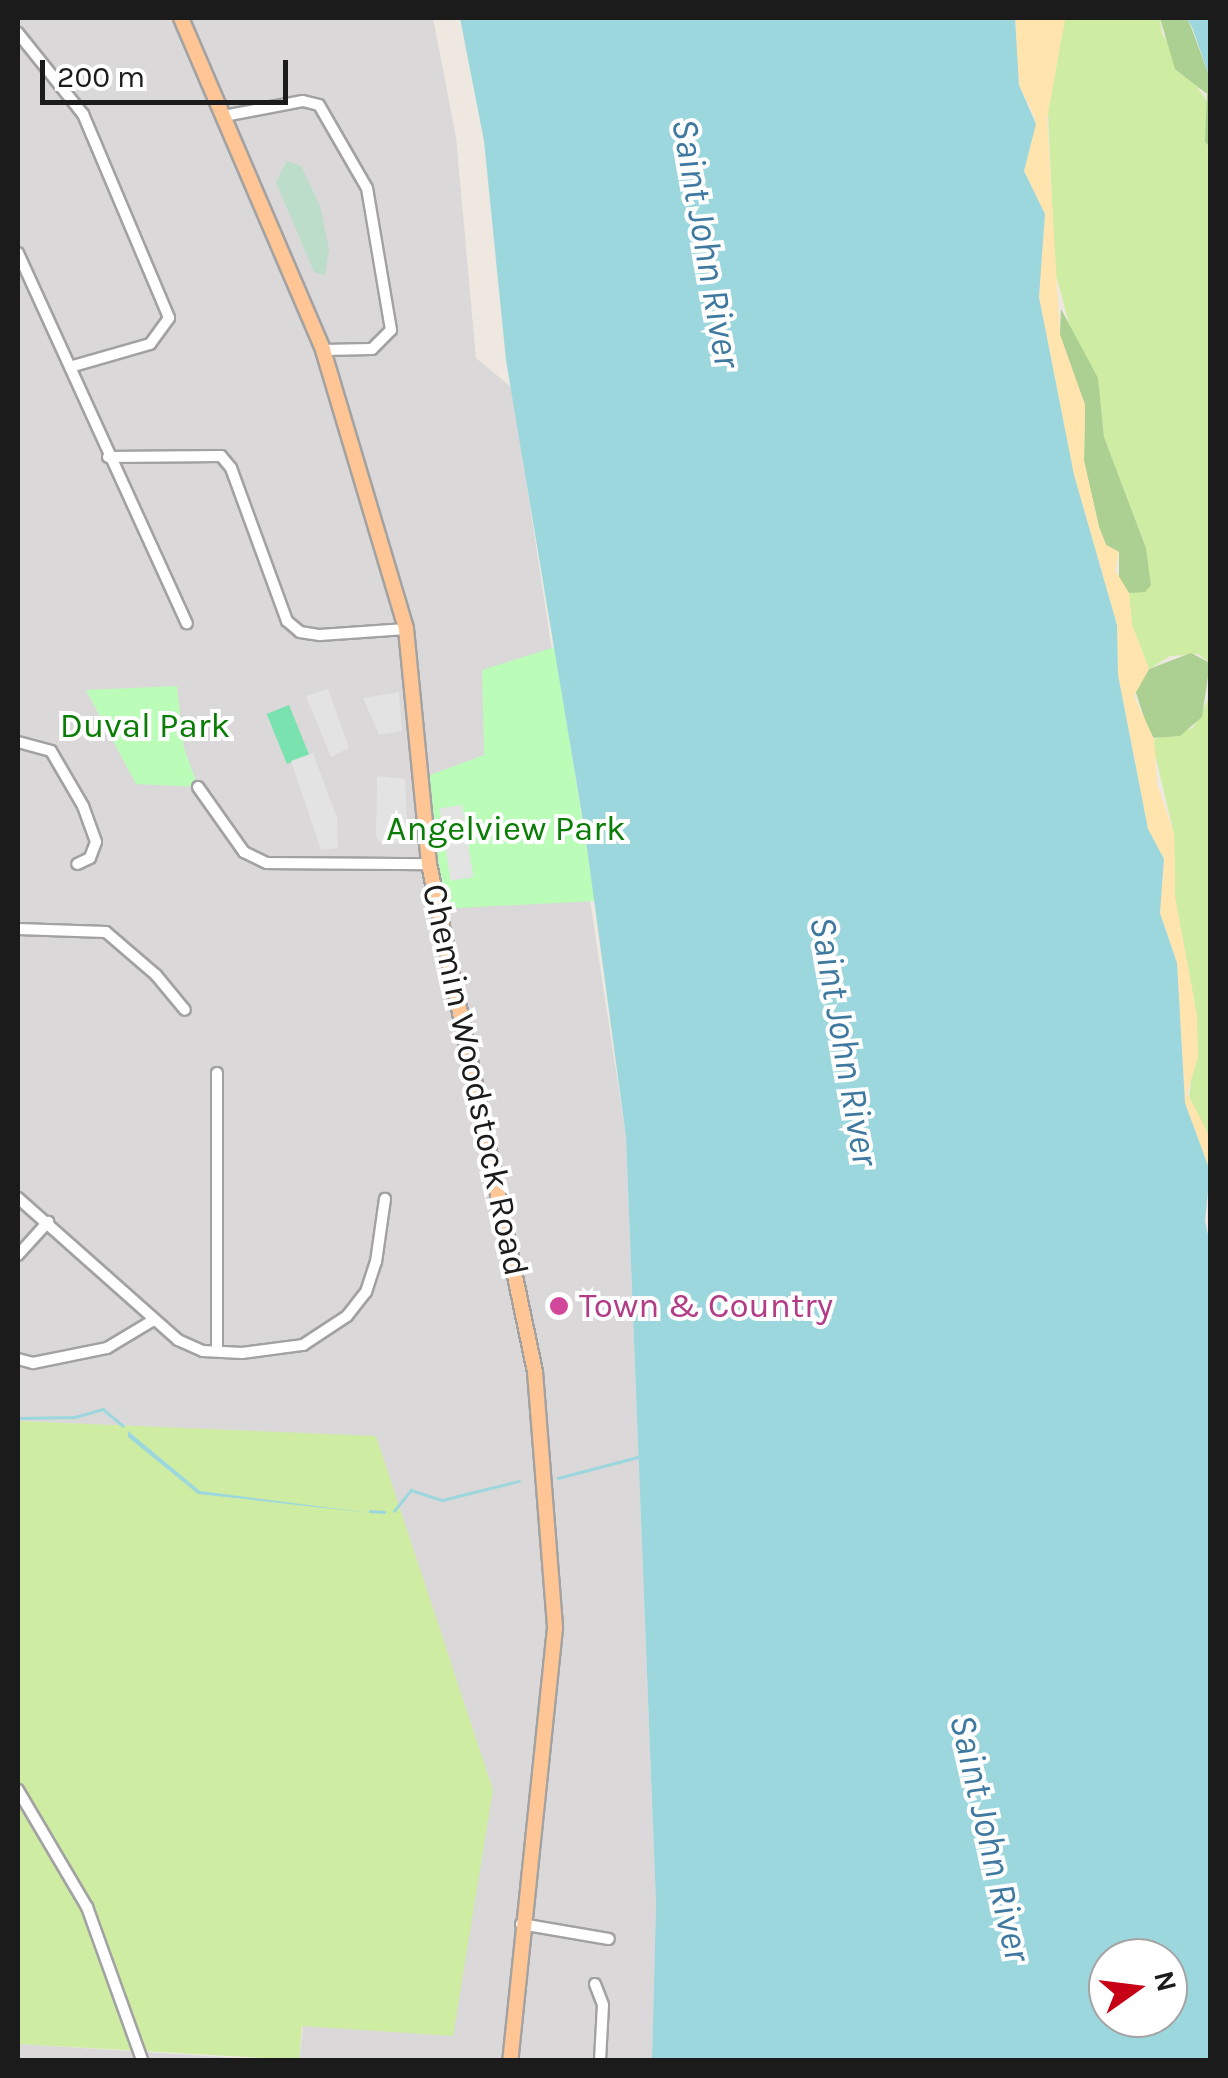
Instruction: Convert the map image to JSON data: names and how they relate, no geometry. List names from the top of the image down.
{
  "streets": {
    "main road": ["Chemin Woodstock Road"]
  },
  "water": ["Saint John River"],
  "parks": ["Duval Park", "Angelview Park"],
  "places": ["Town & Country"],
  "scale_bar": "200 m",
  "north": "right"
}
